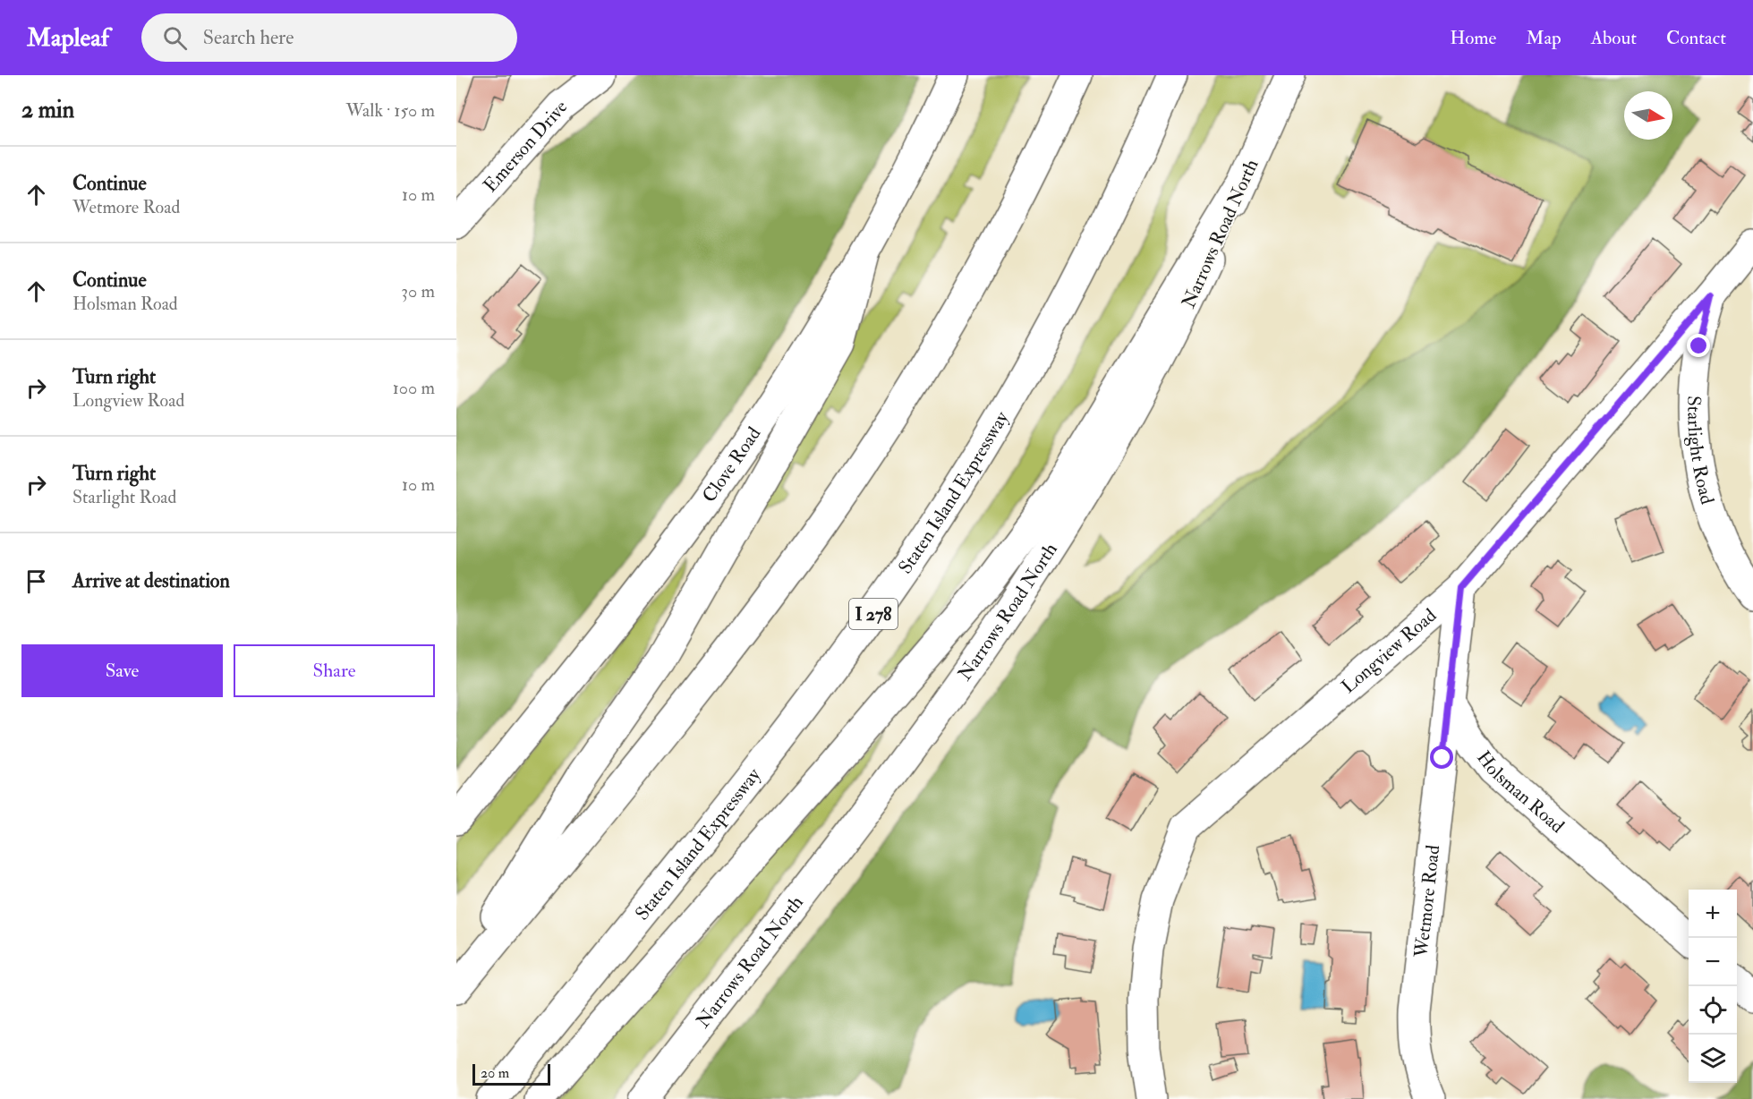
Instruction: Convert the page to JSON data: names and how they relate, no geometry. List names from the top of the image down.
{
  "streets": {
    "main road": [
      "Emerson Drive",
      "Narrows Road North",
      "Starlight Road",
      "Clove Road",
      "Staten Island Expressway",
      "I 278",
      "Longview Road",
      "Holsman Road",
      "Wetmore Road"
    ]
  },
  "crossings": [
    ["Starlight Road", "Longview Road"],
    ["Holsman Road", "Wetmore Road"]
  ],
  "scale_bar": "20 m",
  "north": "right",
  "page": {
    "header": "Mapleaf",
    "search": "Search here",
    "nav": [
      "Home",
      "Map",
      "About",
      "Contact"
    ],
    "heading": ["2 min", "Walk · 150 m"],
    "list": [
      ["Continue", "Wetmore Road", "10 m"],
      ["Continue", "Holsman Road", "30 m"],
      ["Turn right", "Longview Road", "100 m"],
      ["Turn right", "Starlight Road", "10 m"],
      "Arrive at destination"
    ],
    "buttons": ["Save", "Share"],
    "map_buttons": ["+", "−"],
    "scale": "20 m"
  }
}
